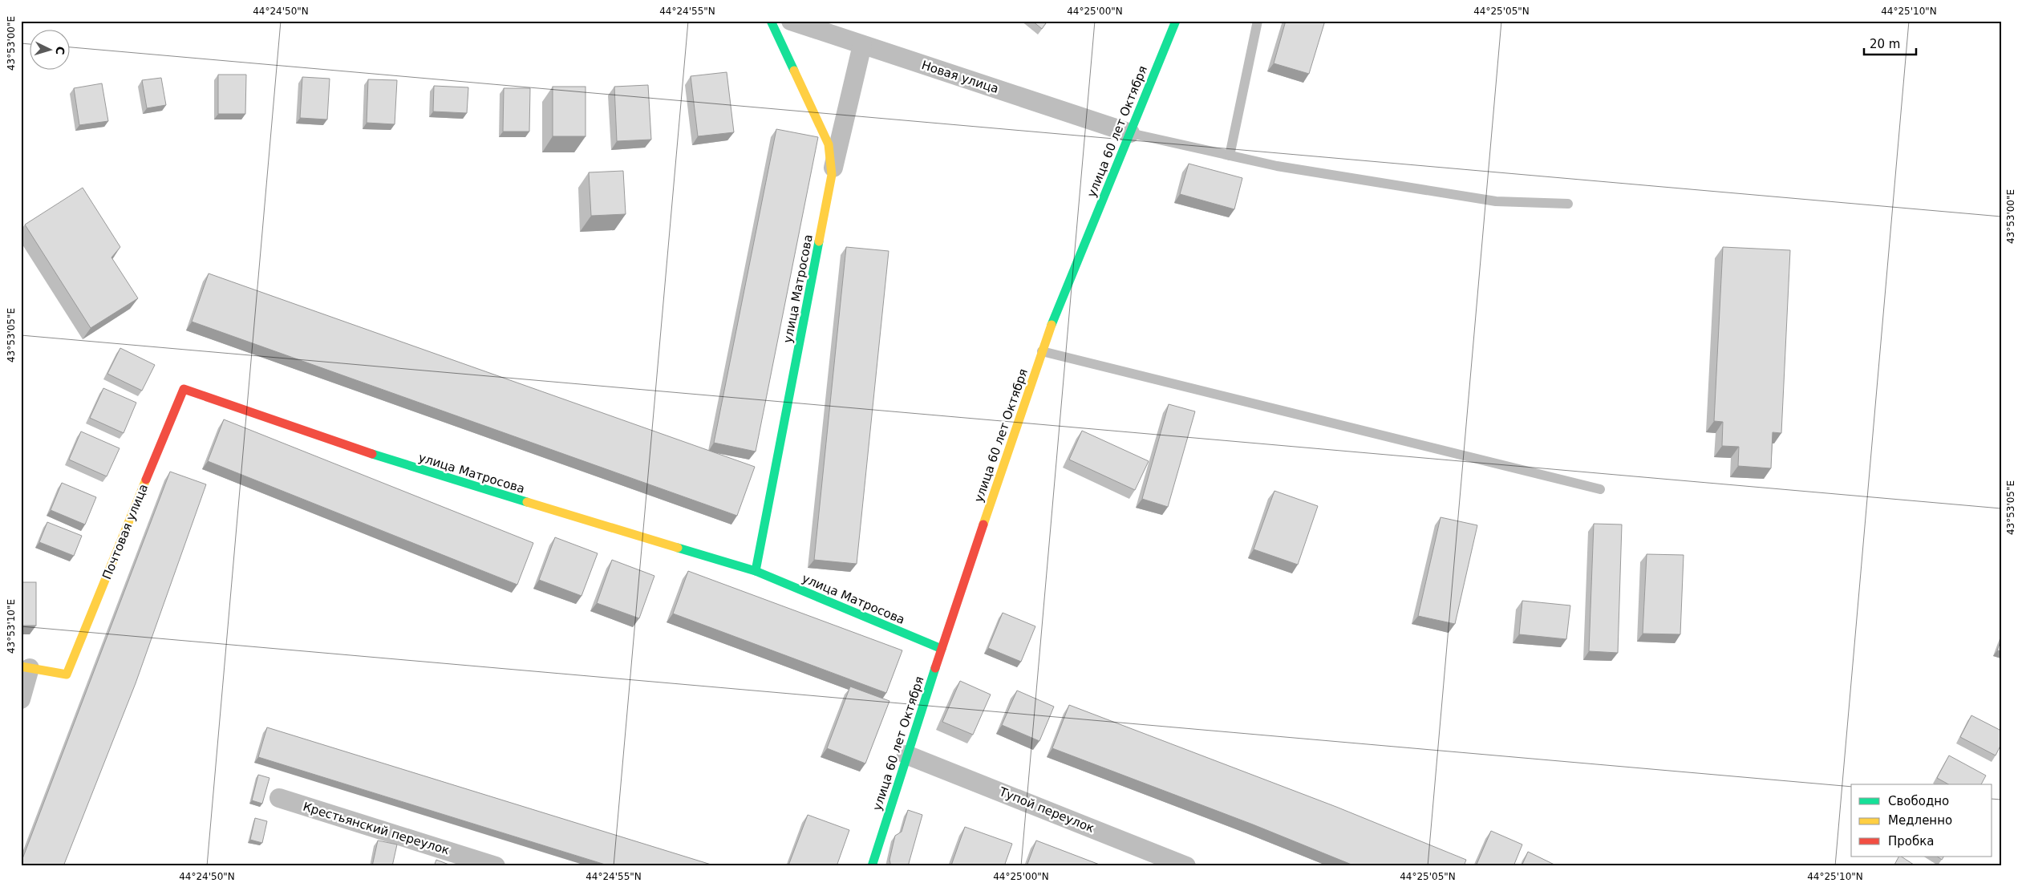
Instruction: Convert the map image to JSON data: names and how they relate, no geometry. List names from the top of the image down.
{
  "streets": {
    "street": [
      "Новая улица",
      "улица 60 лет Октября",
      "улица Матросова",
      "Почтовая улица",
      "Тупой переулок",
      "Крестьянский переулок"
    ]
  },
  "crossings": [
    ["Новая улица", "улица 60 лет Октября"],
    ["улица 60 лет Октября", "улица Матросова"],
    ["улица 60 лет Октября", "Тупой переулок"],
    ["улица Матросова", "Почтовая улица"]
  ],
  "legend": ["Свободно", "Медленно", "Пробка"],
  "scale_bar": "20 m",
  "north": "right",
  "coordinates": [
    "44°24'50\"N",
    "44°24'55\"N",
    "44°25'00\"N",
    "44°25'05\"N",
    "44°25'10\"N",
    "43°53'00\"E",
    "43°53'05\"E",
    "43°53'10\"E"
  ]
}
